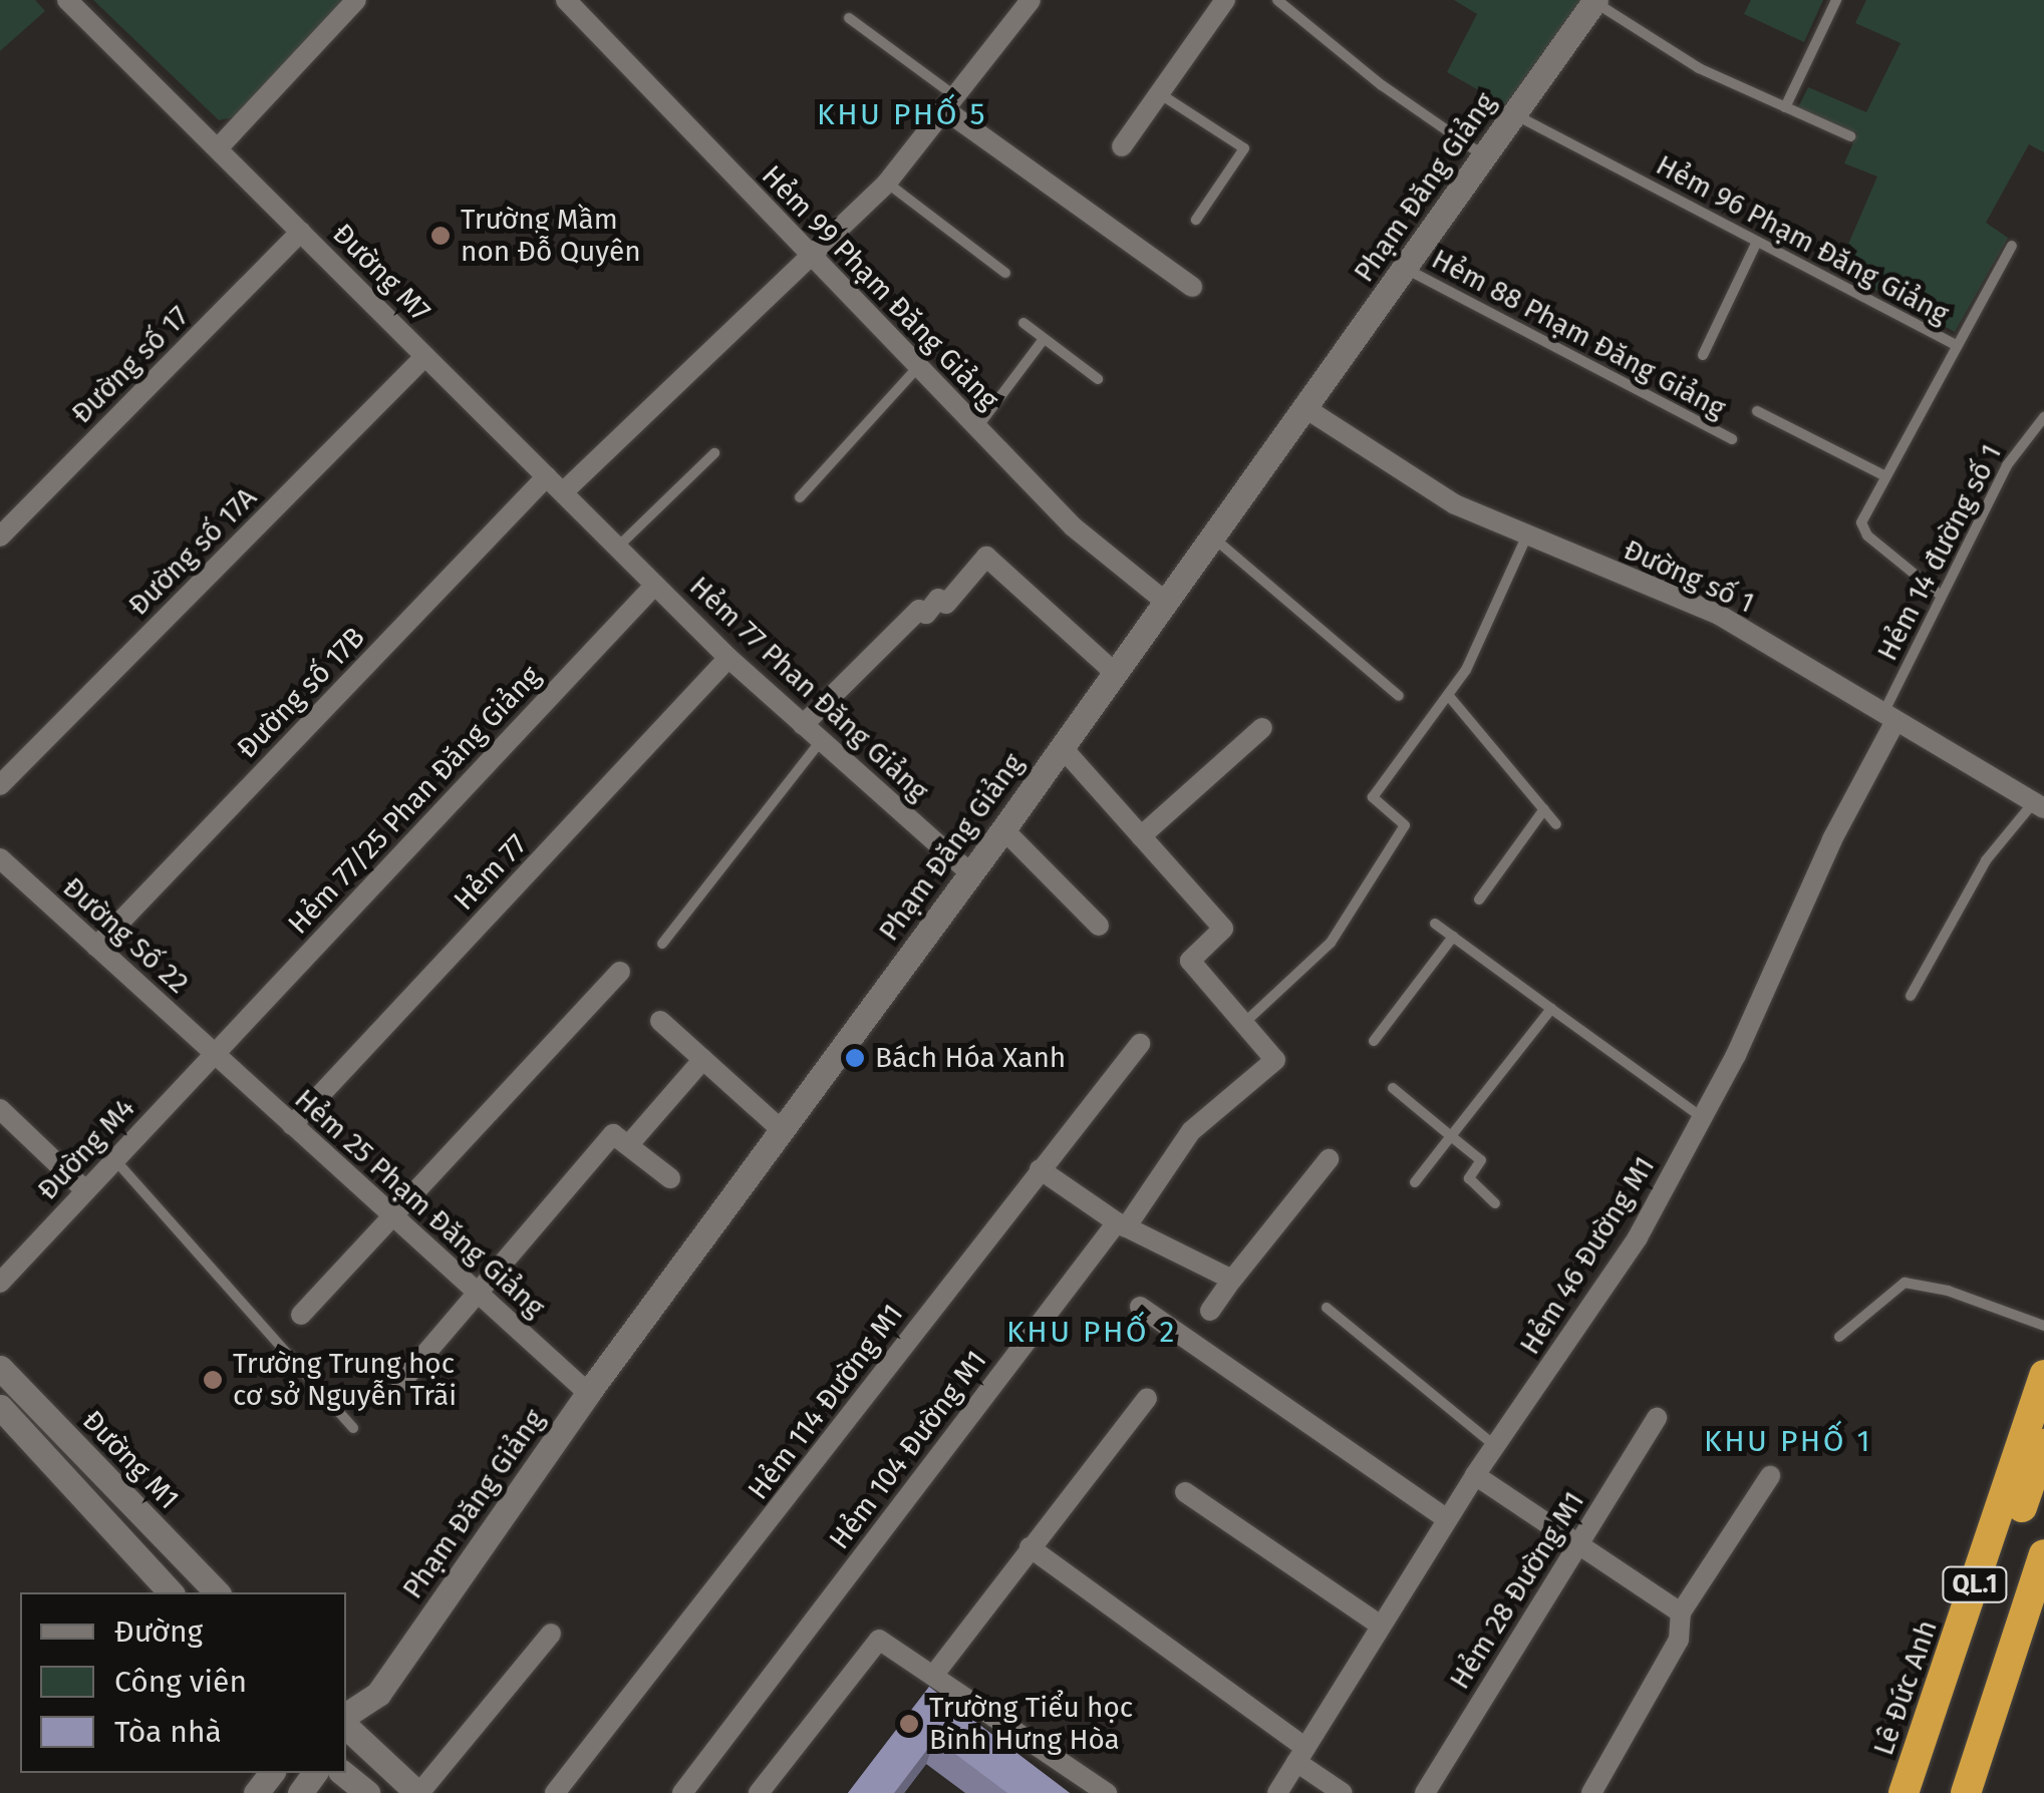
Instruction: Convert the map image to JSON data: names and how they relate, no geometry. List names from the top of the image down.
{
  "streets": {
    "highway": ["QL.1", "Lê Đức Anh"],
    "street": [
      "Phạm Đăng Giảng",
      "Đường M7",
      "Hẻm 99 Phạm Đăng Giảng",
      "Đường số 17",
      "Đường số 17A",
      "Đường số 1",
      "Hẻm 77 Phan Đăng Giảng",
      "Đường số 17B",
      "Hẻm 77/25 Phan Đăng Giảng",
      "Hẻm 77",
      "Đường Số 22",
      "Đường M4",
      "Hẻm 25 Phạm Đăng Giảng",
      "Hẻm 46 Đường M1",
      "Hẻm 114 Đường M1",
      "Hẻm 104 Đường M1",
      "Đường M1",
      "Hẻm 28 Đường M1"
    ],
    "lane": ["Hẻm 96 Phạm Đăng Giảng", "Hẻm 88 Phạm Đăng Giảng", "Hẻm 14 đường số 1"]
  },
  "crossings": [
    ["Phạm Đăng Giảng", "Hẻm 96 Phạm Đăng Giảng"],
    ["Phạm Đăng Giảng", "Hẻm 99 Phạm Đăng Giảng"],
    ["Phạm Đăng Giảng", "Hẻm 88 Phạm Đăng Giảng"],
    ["Phạm Đăng Giảng", "Đường số 1"],
    ["Phạm Đăng Giảng", "Hẻm 77 Phan Đăng Giảng"],
    ["Phạm Đăng Giảng", "Hẻm 25 Phạm Đăng Giảng"],
    ["Hẻm 96 Phạm Đăng Giảng", "Hẻm 14 đường số 1"],
    ["Đường M7", "Đường số 17"],
    ["Đường M7", "Đường số 17A"],
    ["Đường M7", "Hẻm 77 Phan Đăng Giảng"],
    ["Đường M7", "Đường số 17B"],
    ["Đường M7", "Hẻm 77/25 Phan Đăng Giảng"],
    ["Hẻm 14 đường số 1", "Đường số 1"],
    ["Hẻm 14 đường số 1", "Hẻm 46 Đường M1"],
    ["Đường số 1", "Hẻm 46 Đường M1"],
    ["Hẻm 77 Phan Đăng Giảng", "Hẻm 77/25 Phan Đăng Giảng"],
    ["Hẻm 77 Phan Đăng Giảng", "Hẻm 77"],
    ["Đường số 17B", "Đường Số 22"],
    ["Hẻm 77/25 Phan Đăng Giảng", "Đường Số 22"],
    ["Hẻm 77/25 Phan Đăng Giảng", "Đường M4"],
    ["Hẻm 77/25 Phan Đăng Giảng", "Hẻm 25 Phạm Đăng Giảng"],
    ["Hẻm 77", "Hẻm 25 Phạm Đăng Giảng"],
    ["Đường Số 22", "Đường M4"],
    ["Đường Số 22", "Hẻm 25 Phạm Đăng Giảng"],
    ["Đường M4", "Hẻm 25 Phạm Đăng Giảng"]
  ],
  "districts": ["KHU PHỐ 5", "KHU PHỐ 2", "KHU PHỐ 1"],
  "places": [
    "Trường Mầm non Đỗ Quyên",
    "Bách Hóa Xanh",
    "Trường Trung học cơ sở Nguyễn Trãi",
    "Trường Tiểu học Bình Hưng Hòa"
  ],
  "legend": ["Đường", "Công viên", "Tòa nhà"]
}
